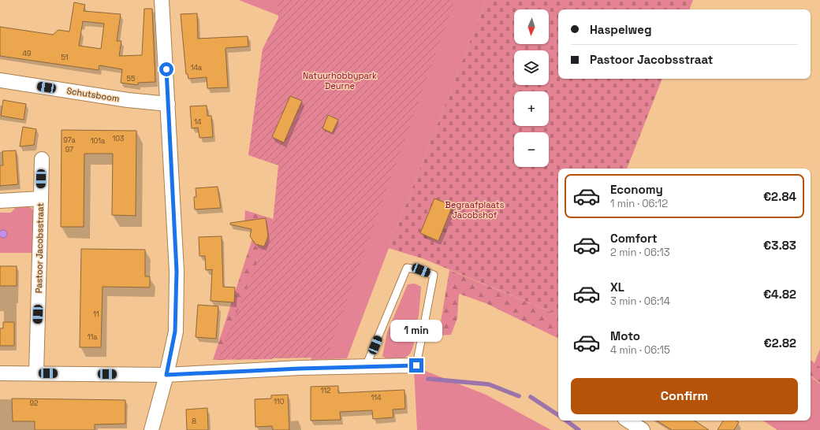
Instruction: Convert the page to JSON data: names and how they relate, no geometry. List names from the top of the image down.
{
  "streets": {
    "street": ["Schutsboom", "Pastoor Jacobsstraat"]
  },
  "parks": ["Natuurhobbypark Deurne", "Begraafplaats Jacobshof"],
  "house_numbers": [
    "49",
    "51",
    "14a",
    "55",
    "14",
    "103",
    "97a",
    "101a",
    "97",
    "11",
    "11a",
    "112",
    "114",
    "110",
    "92",
    "8"
  ],
  "north": "bottom",
  "page": {
    "map_buttons": ["+", "−"],
    "banner": ["Haspelweg", "Pastoor Jacobsstraat"],
    "list": [
      {
        "name": "Economy",
        "note": "1 min · 06:12",
        "value": "€2.84"
      },
      {
        "name": "Comfort",
        "note": "2 min · 06:13",
        "value": "€3.83"
      },
      {
        "name": "XL",
        "note": "3 min · 06:14",
        "value": "€4.82"
      },
      {
        "name": "Moto",
        "note": "4 min · 06:15",
        "value": "€2.82"
      }
    ],
    "bubble": "1 min",
    "buttons": "Confirm"
  }
}
